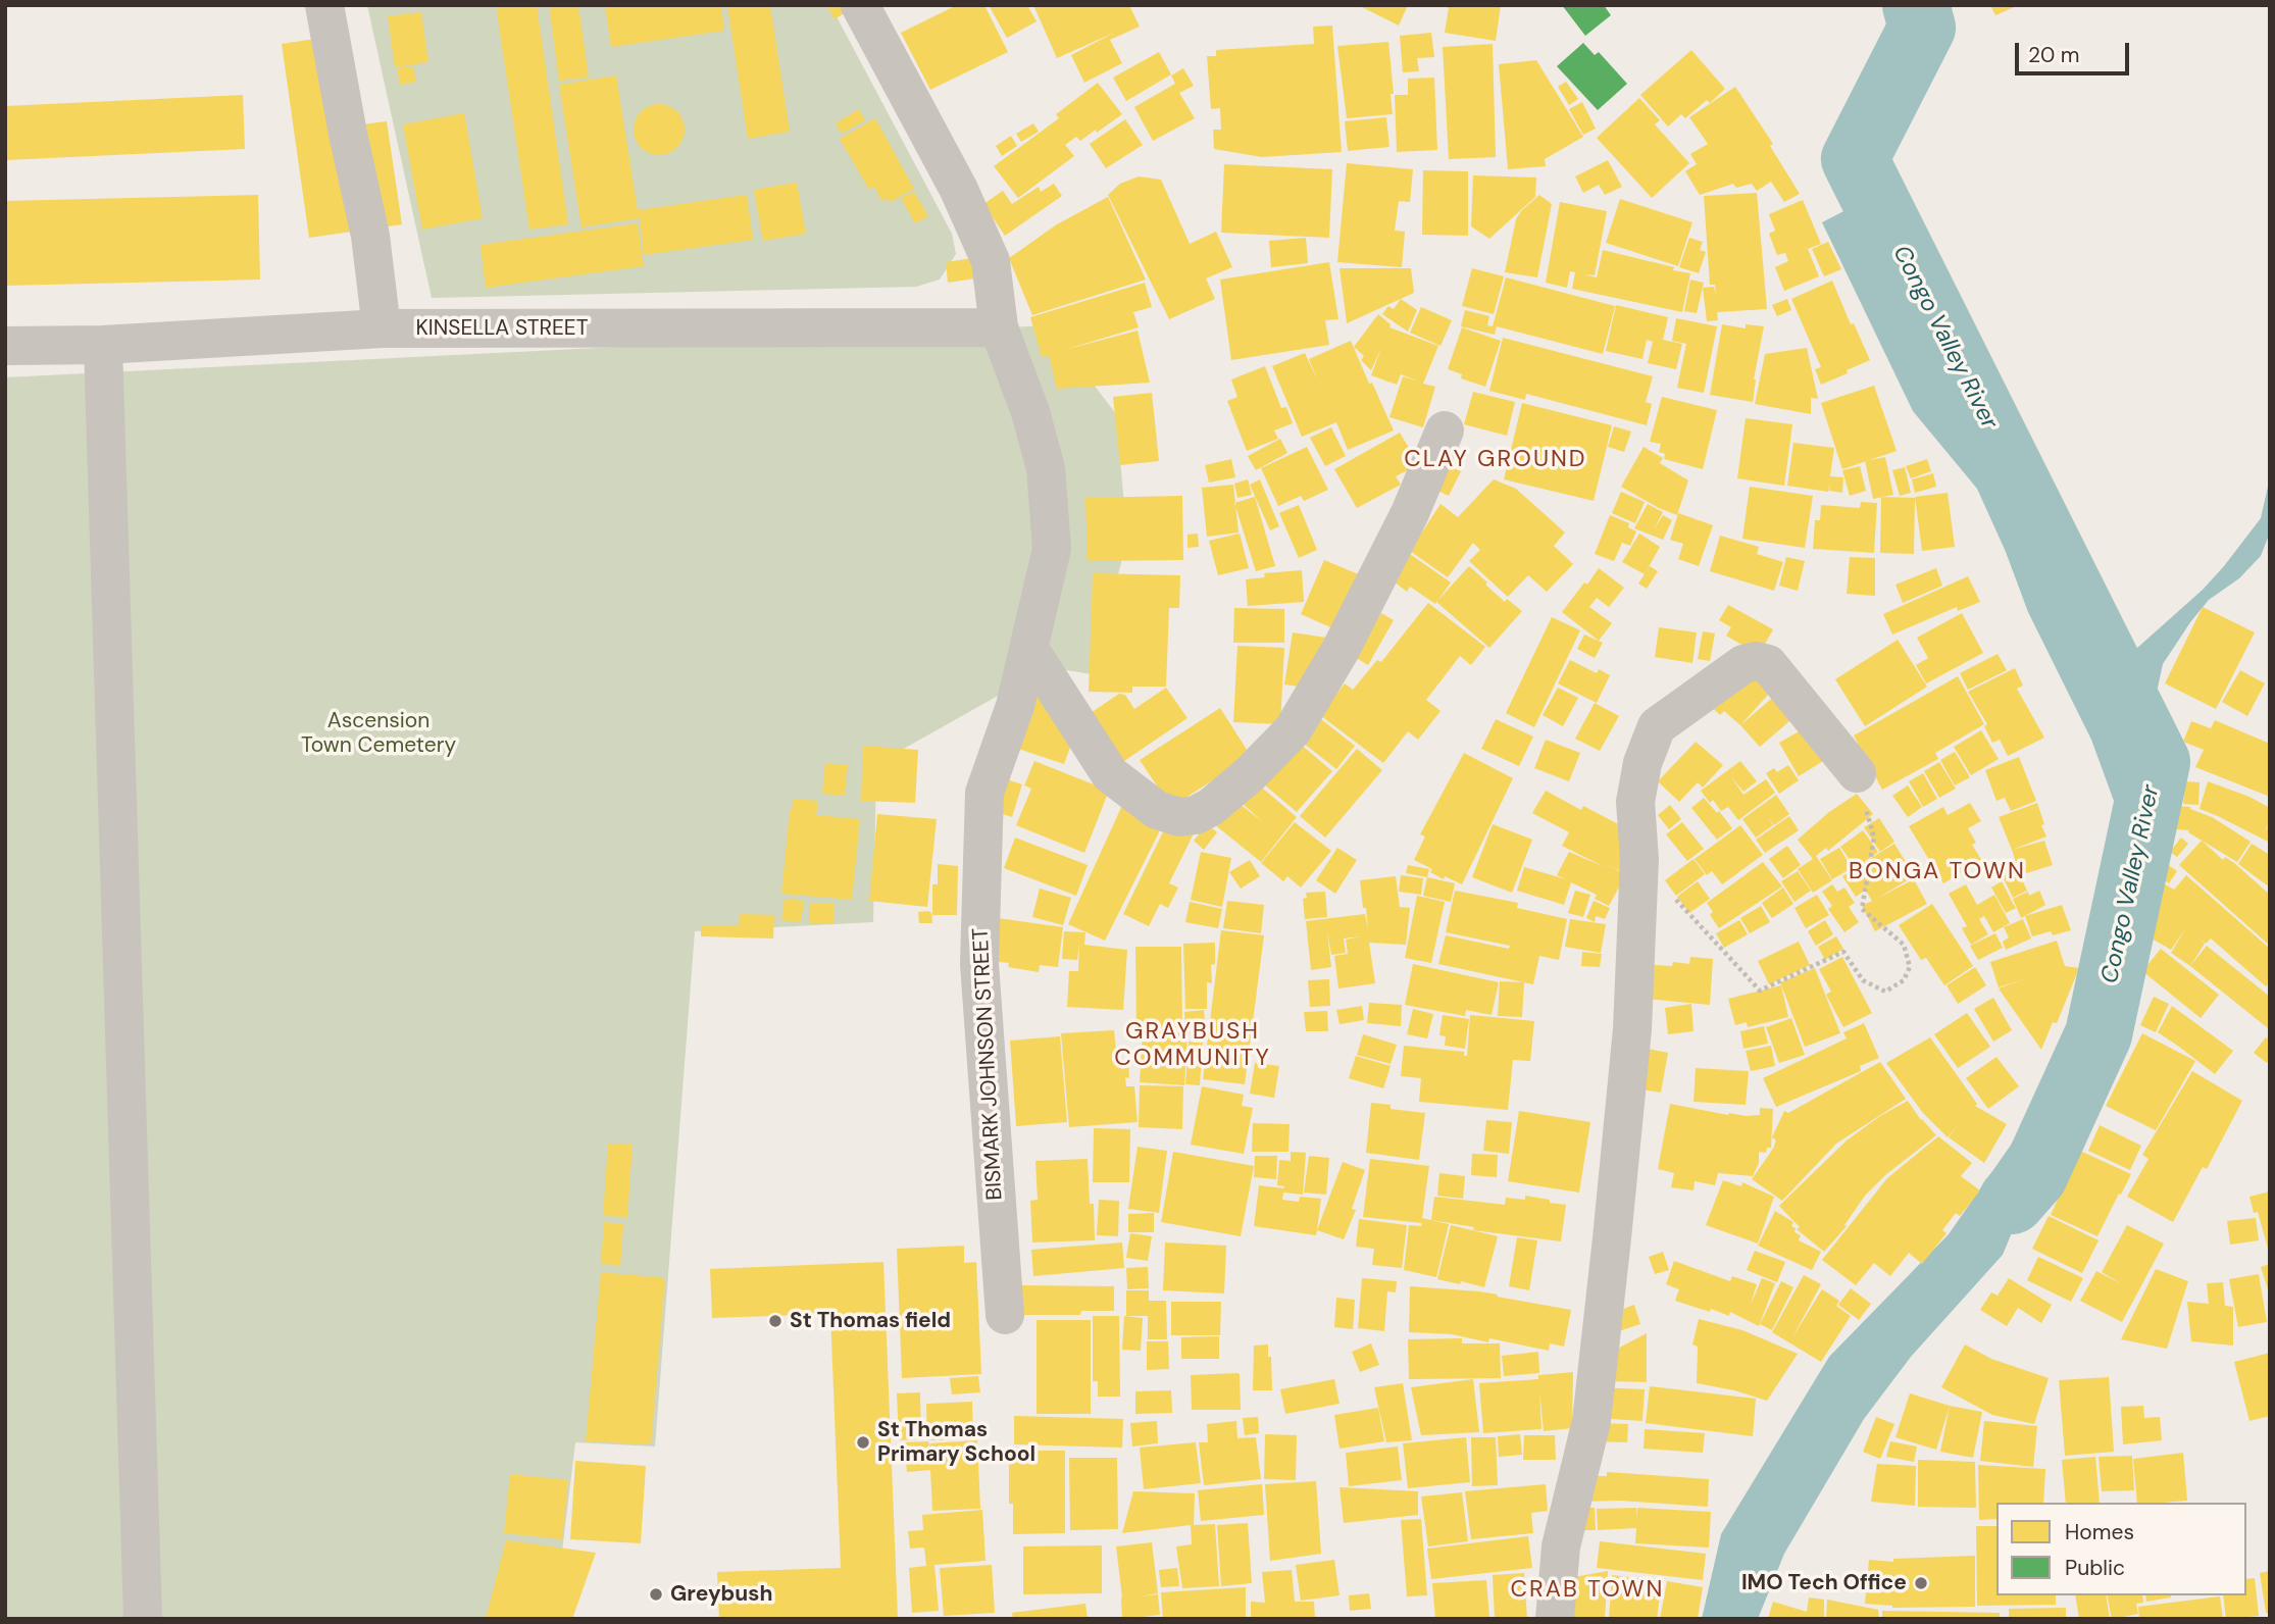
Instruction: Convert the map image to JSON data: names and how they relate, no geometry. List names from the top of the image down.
{
  "streets": {
    "street": ["KINSELLA STREET", "BISMARK JOHNSON STREET"]
  },
  "crossings": [
    ["KINSELLA STREET", "BISMARK JOHNSON STREET"]
  ],
  "districts": [
    "CLAY GROUND",
    "BONGA TOWN",
    "GRAYBUSH COMMUNITY",
    "CRAB TOWN"
  ],
  "water": ["Congo Valley River"],
  "parks": ["Ascension Town Cemetery"],
  "places": [
    "St Thomas field",
    "St Thomas Primary School",
    "IMO Tech Office",
    "Greybush"
  ],
  "legend": ["Homes", "Public"],
  "scale_bar": "20 m"
}
